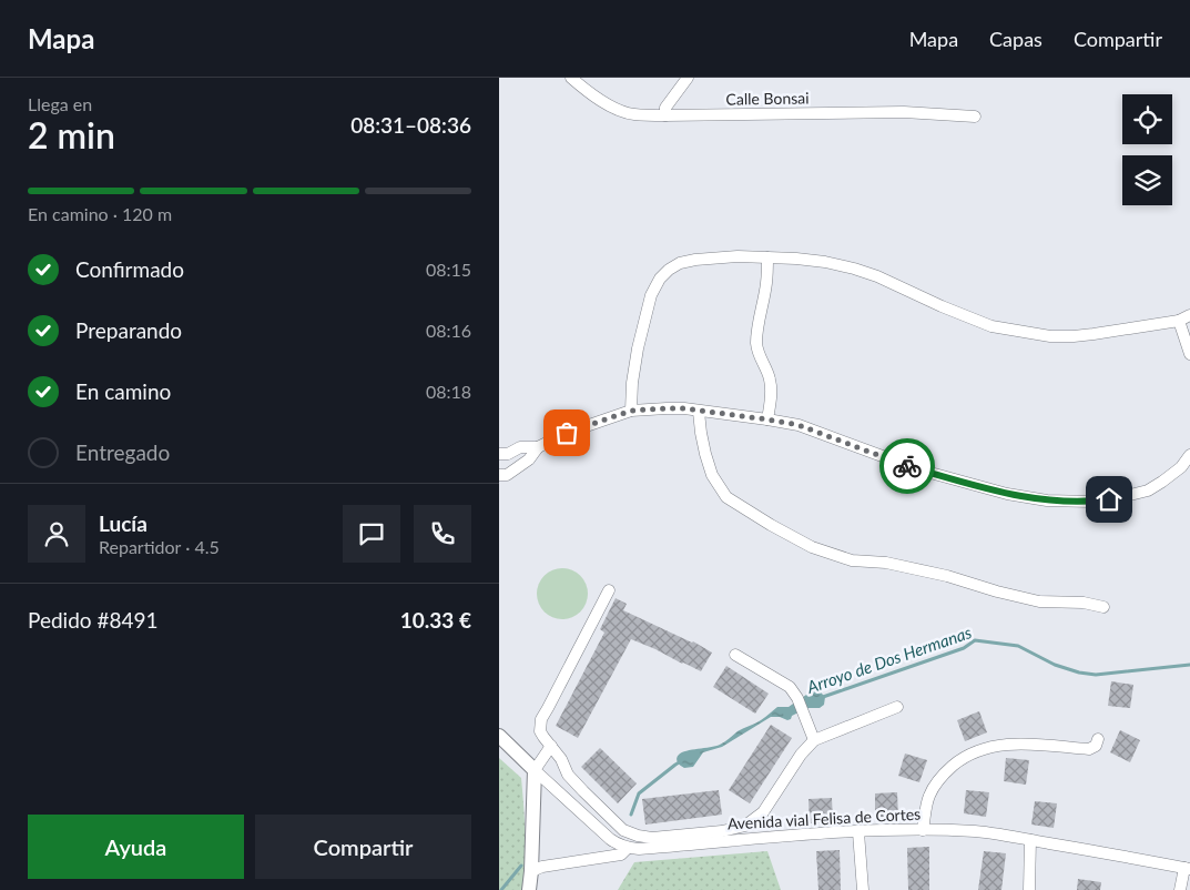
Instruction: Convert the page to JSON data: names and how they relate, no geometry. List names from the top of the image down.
{
  "streets": {
    "street": ["Calle Bonsai", "Avenida vial Felisa de Cortes"]
  },
  "water": ["Arroyo de Dos Hermanas"],
  "page": {
    "header": "Mapa",
    "nav": ["Mapa", "Capas", "Compartir"],
    "heading": ["2 min", "Llega en", "08:31–08:36"],
    "panel": [
      "Lucía",
      "Repartidor · 4.5",
      "Pedido #8491",
      "10.33 €"
    ],
    "bar": "En camino · 120 m",
    "list": [
      ["Confirmado", "08:15"],
      ["Preparando", "08:16"],
      ["En camino", "08:18"],
      "Entregado"
    ],
    "buttons": ["Ayuda", "Compartir"]
  }
}
